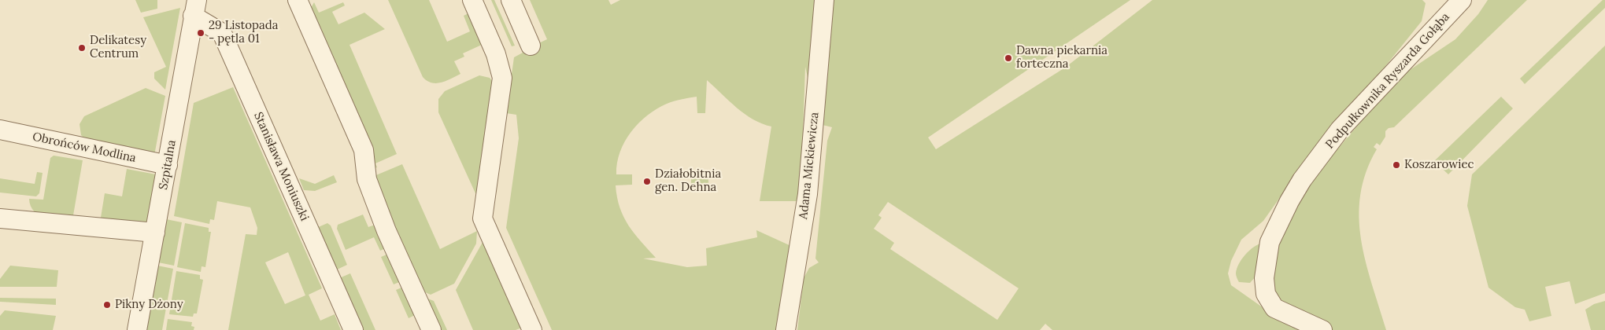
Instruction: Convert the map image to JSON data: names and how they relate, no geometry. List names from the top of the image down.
{
  "streets": {
    "street": [
      "Podpułkownika Ryszarda Gołąba",
      "Obrońców Modlina",
      "Szpitalna",
      "Adama Mickiewicza",
      "Stanisława Moniuszki"
    ]
  },
  "crossings": [
    ["Obrońców Modlina", "Szpitalna"],
    ["Szpitalna", "Stanisława Moniuszki"]
  ],
  "places": [
    "29 Listopada - pętla 01",
    "Delikatesy Centrum",
    "Dawna piekarnia forteczna",
    "Koszarowiec",
    "Działobitnia gen. Dehna",
    "Pikny Dżony"
  ]
}
